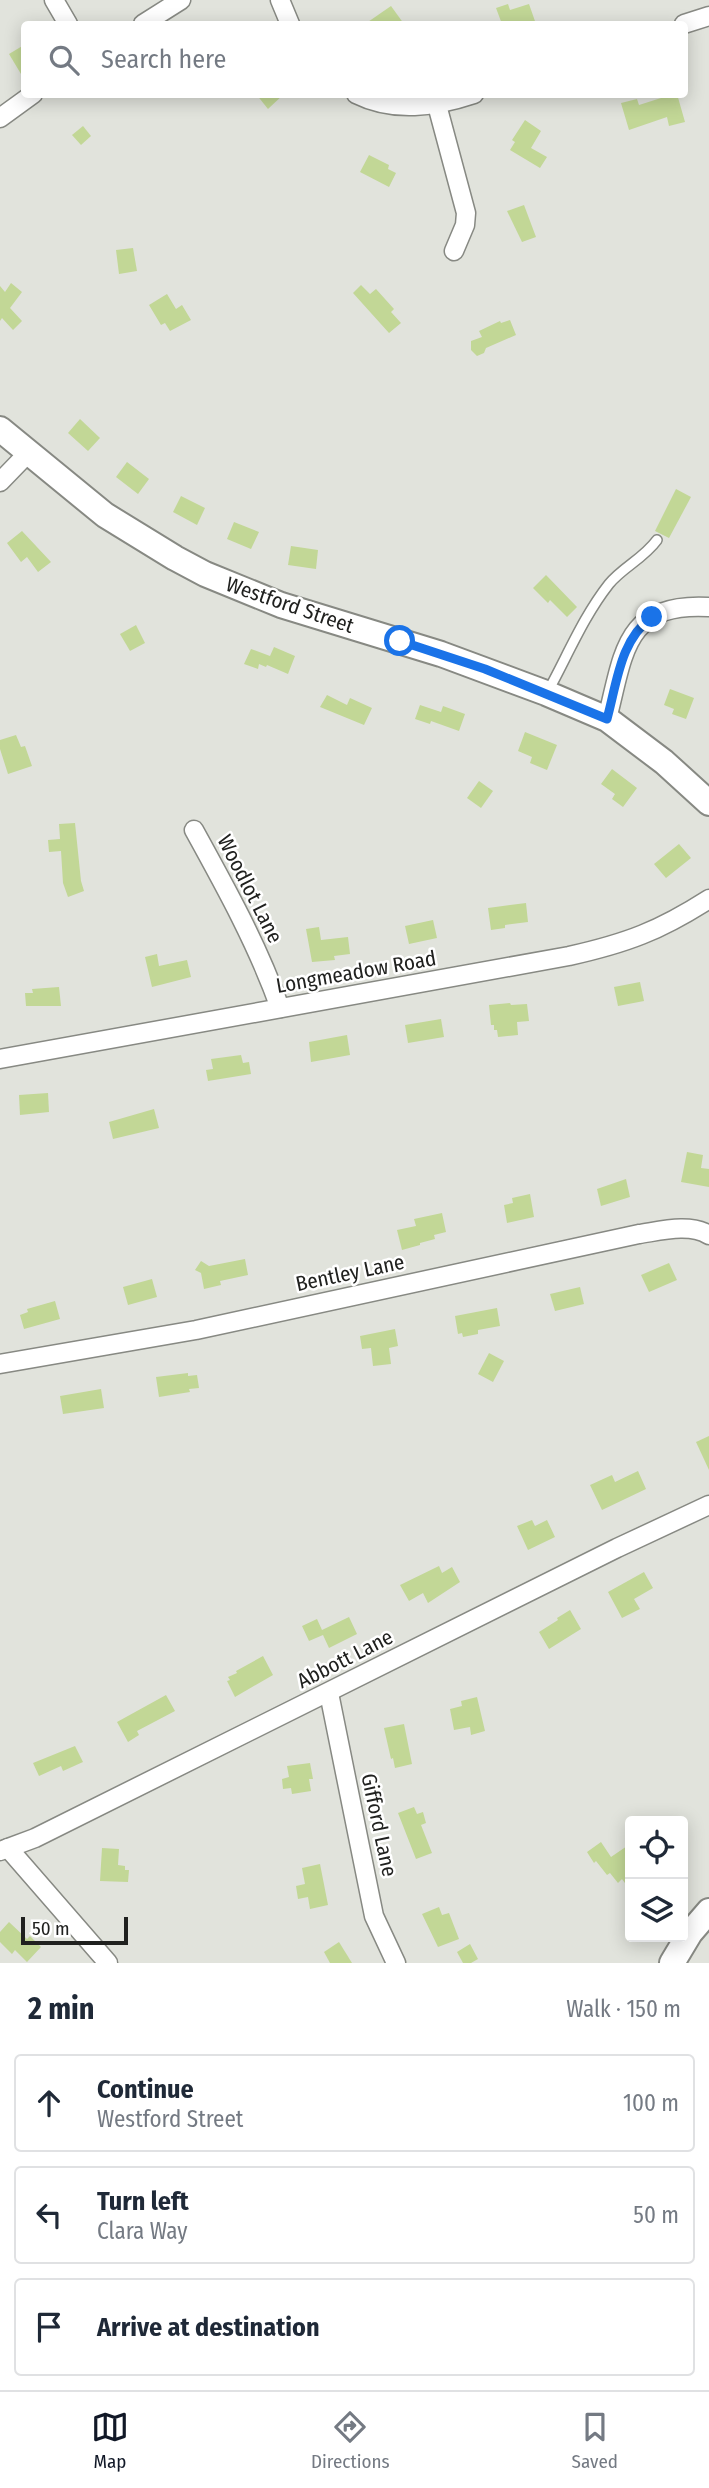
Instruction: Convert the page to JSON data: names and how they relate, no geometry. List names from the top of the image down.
{
  "streets": {
    "main road": ["Westford Street"],
    "street": [
      "Woodlot Lane",
      "Longmeadow Road",
      "Bentley Lane",
      "Abbott Lane",
      "Gifford Lane"
    ]
  },
  "crossings": [
    ["Woodlot Lane", "Longmeadow Road"],
    ["Abbott Lane", "Gifford Lane"]
  ],
  "scale_bar": "50 m",
  "page": {
    "search": "Search here",
    "scale": "50 m",
    "heading": ["2 min", "Walk · 150 m"],
    "list": [
      ["Continue", "Westford Street", "100 m"],
      ["Turn left", "Clara Way", "50 m"],
      "Arrive at destination"
    ],
    "nav": ["Map", "Directions", "Saved"]
  }
}
